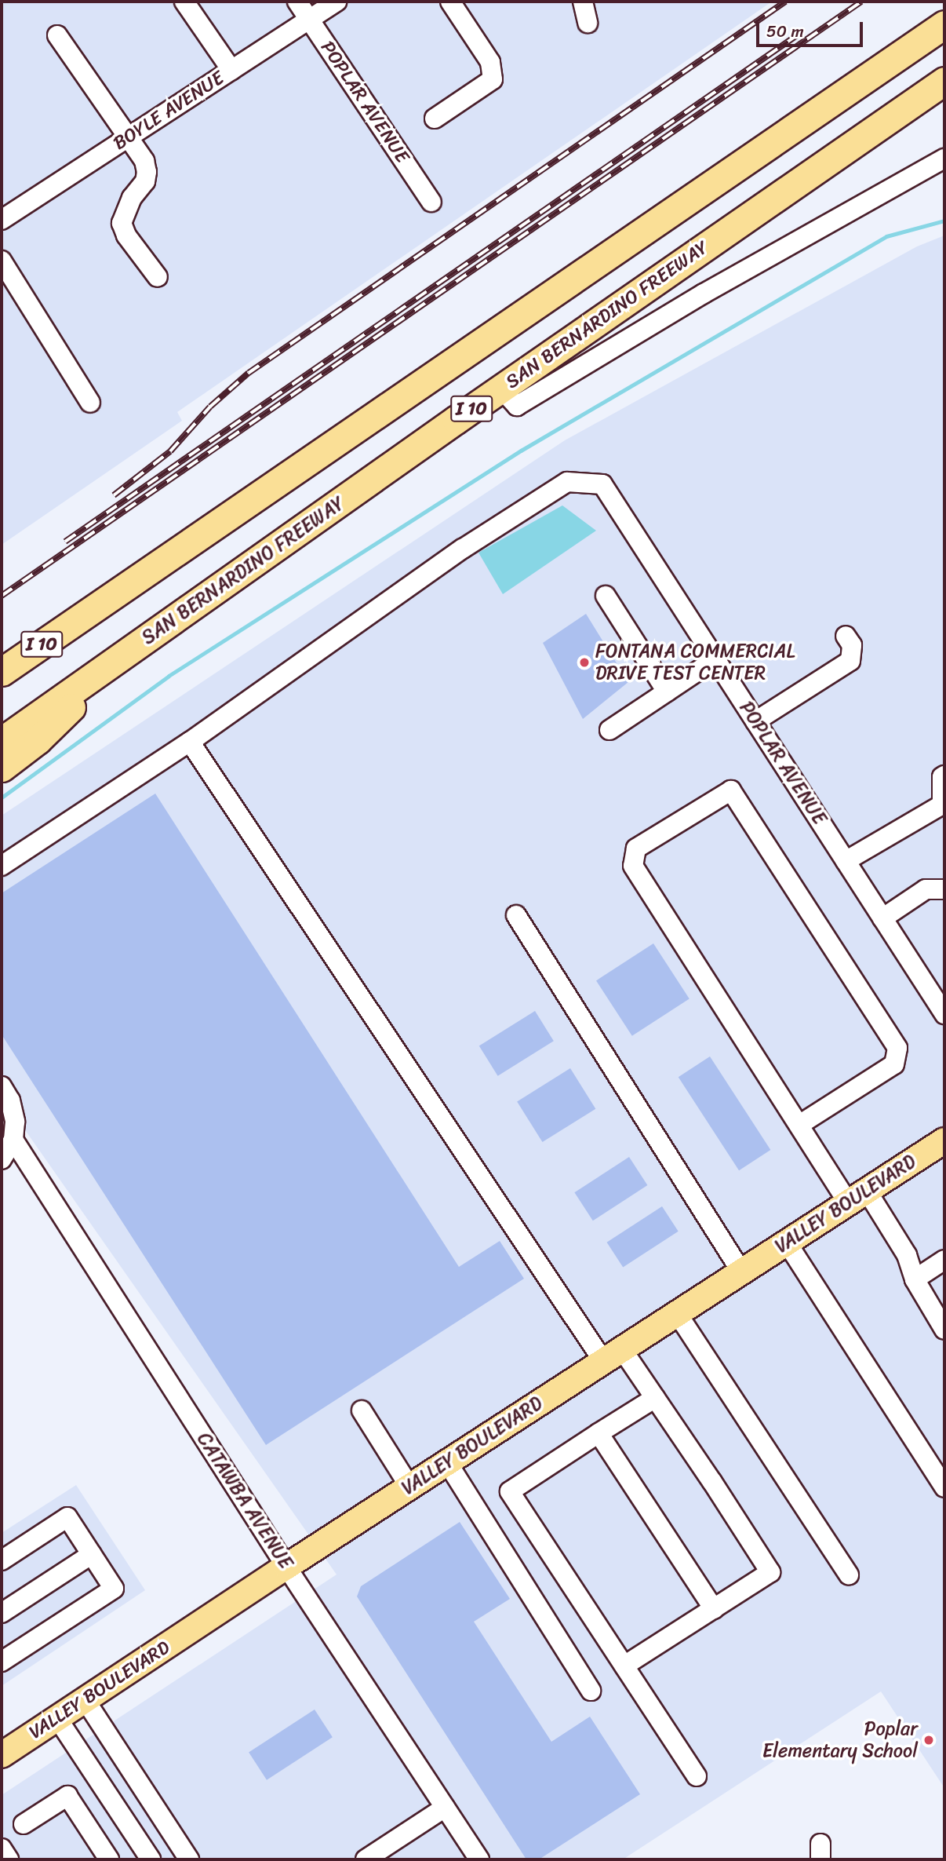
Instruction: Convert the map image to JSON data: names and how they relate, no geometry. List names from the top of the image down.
{
  "streets": {
    "highway": ["SAN BERNARDINO FREEWAY", "I 10"],
    "main road": ["VALLEY BOULEVARD"],
    "street": ["POPLAR AVENUE", "BOYLE AVENUE", "CATAWBA AVENUE"]
  },
  "crossings": [
    ["POPLAR AVENUE", "BOYLE AVENUE"],
    ["VALLEY BOULEVARD", "CATAWBA AVENUE"]
  ],
  "places": ["FONTANA COMMERCIAL DRIVE TEST CENTER", "Poplar Elementary School"],
  "scale_bar": "50 m"
}
